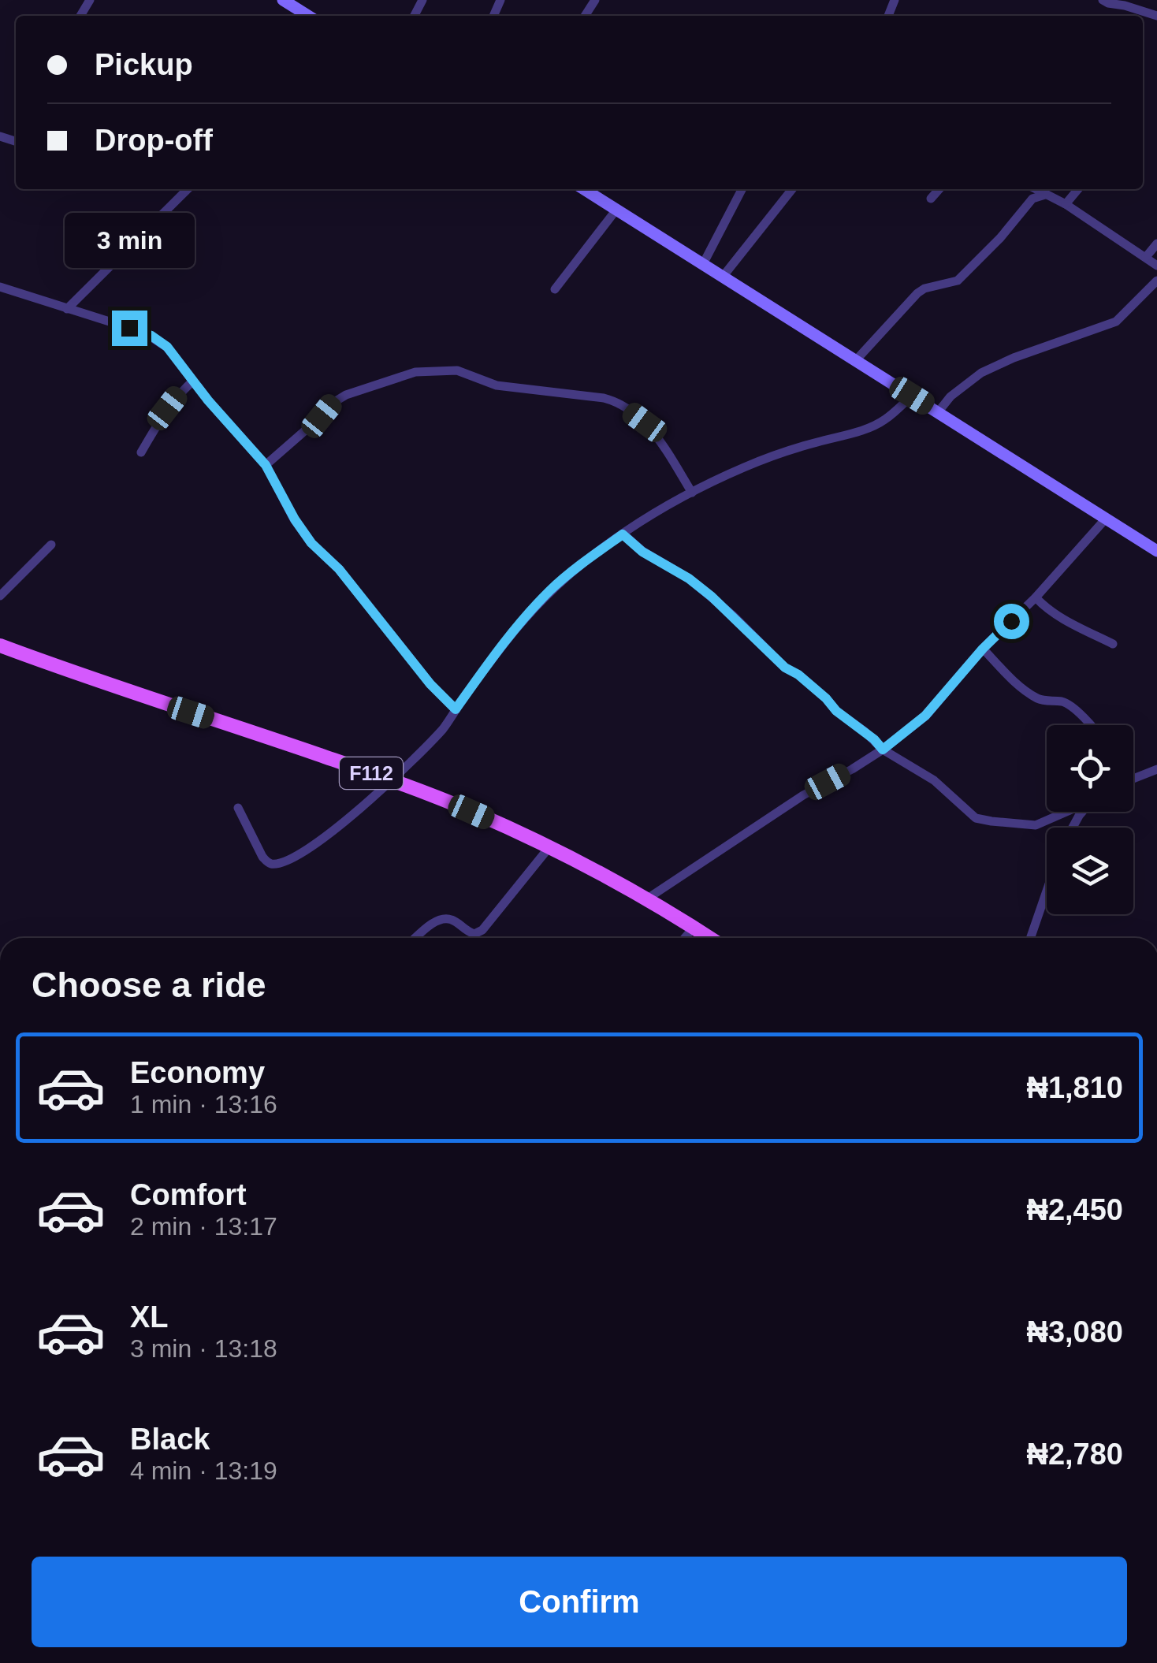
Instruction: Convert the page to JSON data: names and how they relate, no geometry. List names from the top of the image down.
{
  "streets": {
    "main road": ["F112"]
  },
  "page": {
    "banner": ["Pickup", "Drop-off"],
    "bubble": "3 min",
    "heading": "Choose a ride",
    "list": [
      {
        "name": "Economy",
        "note": "1 min · 13:16",
        "value": "₦1,810"
      },
      {
        "name": "Comfort",
        "note": "2 min · 13:17",
        "value": "₦2,450"
      },
      {
        "name": "XL",
        "note": "3 min · 13:18",
        "value": "₦3,080"
      },
      {
        "name": "Black",
        "note": "4 min · 13:19",
        "value": "₦2,780"
      }
    ],
    "buttons": "Confirm"
  }
}
